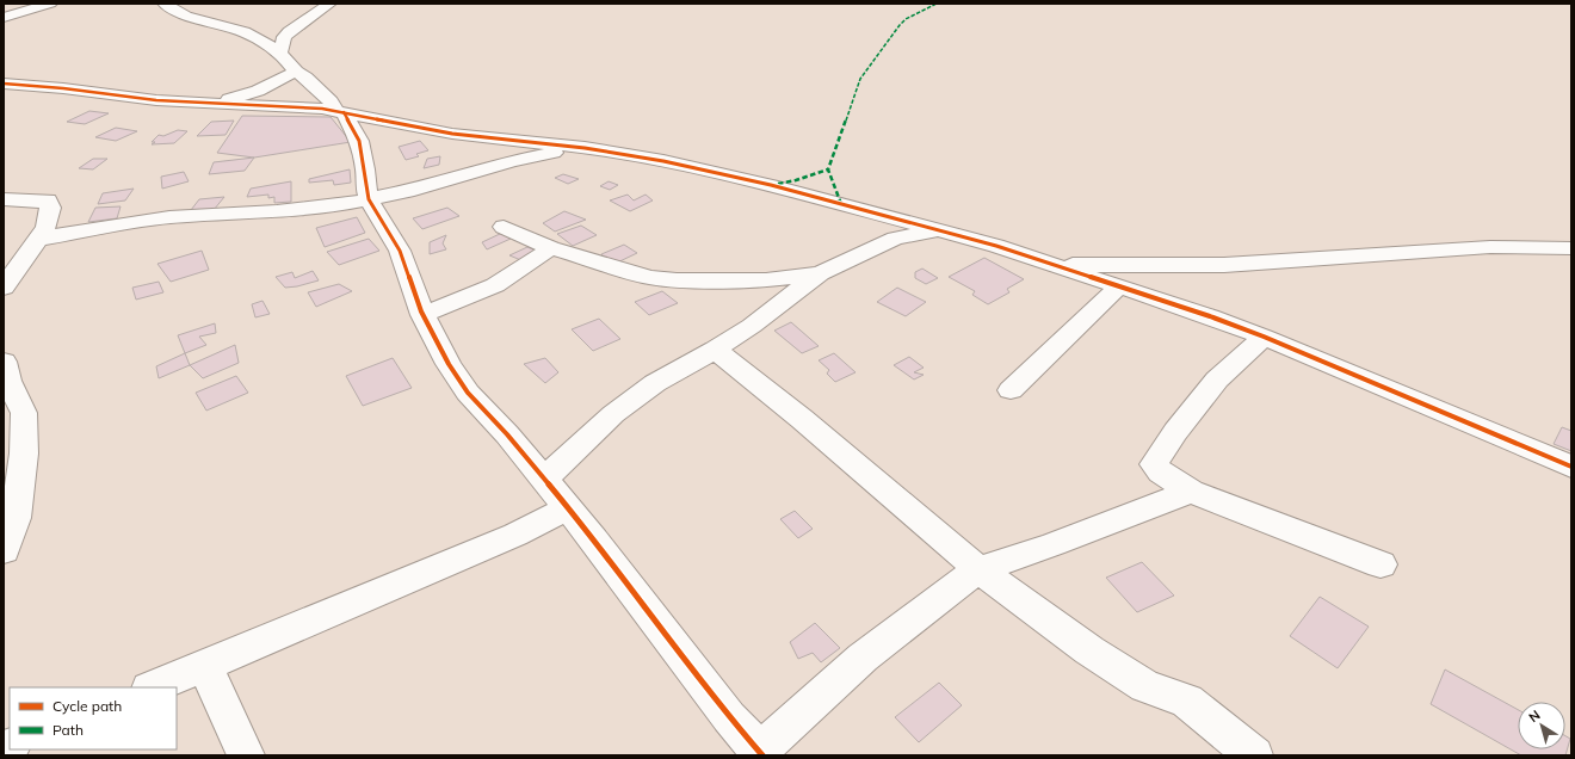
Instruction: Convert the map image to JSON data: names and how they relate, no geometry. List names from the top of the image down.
{
  "legend": ["Cycle path", "Path"],
  "north": "top left"
}
